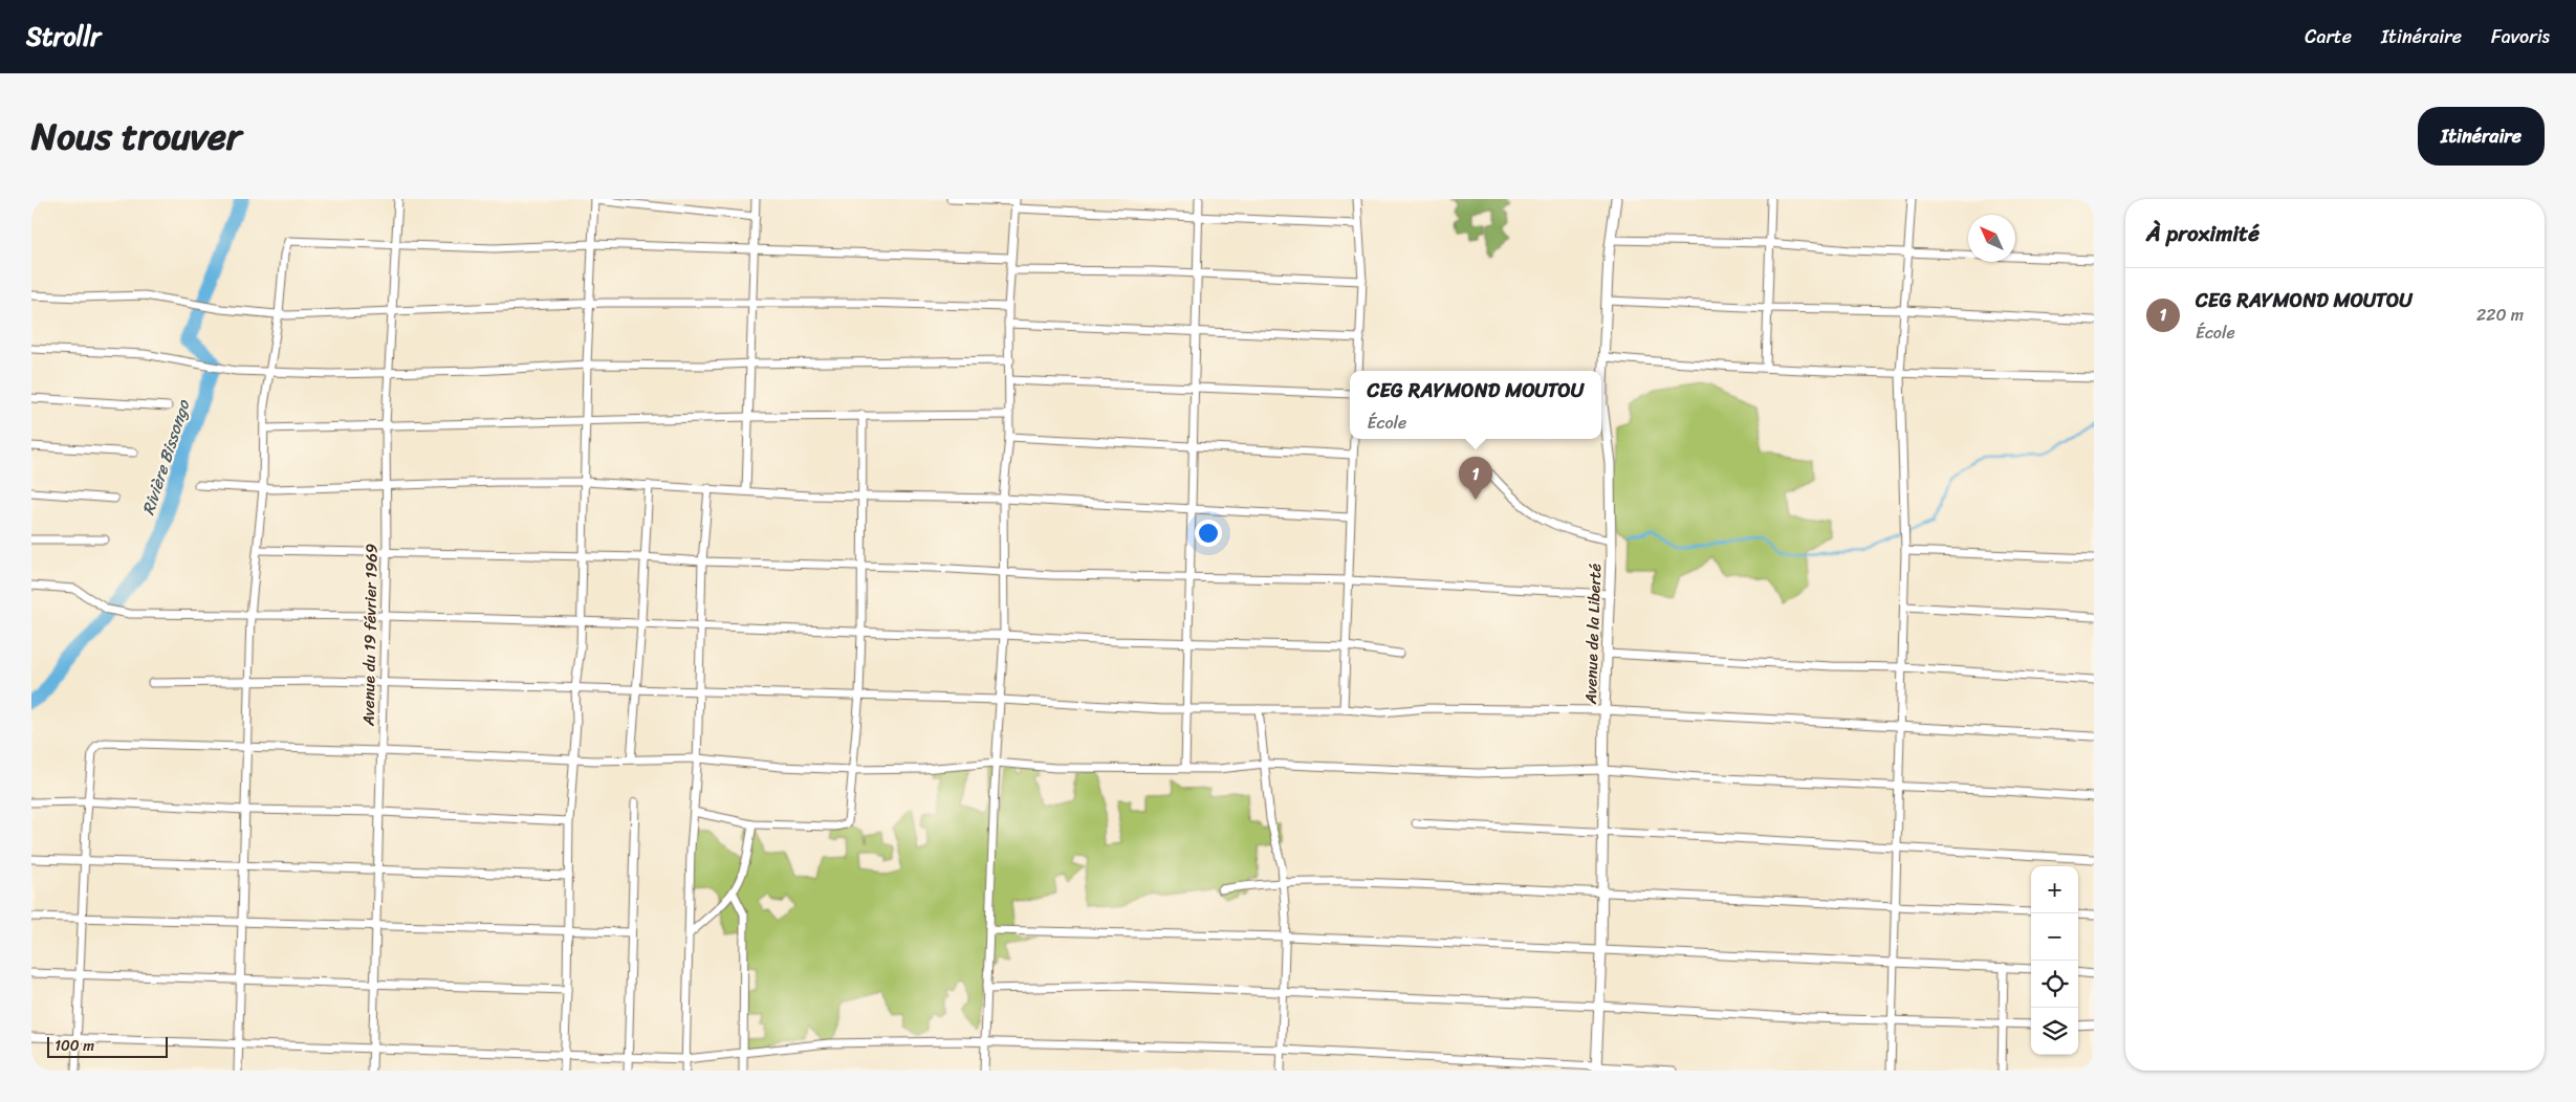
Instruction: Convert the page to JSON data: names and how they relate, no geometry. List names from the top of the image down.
{
  "streets": {
    "street": ["Avenue de la Liberté", "Avenue du 19 février 1969"]
  },
  "water": ["Rivière Bissongo"],
  "scale_bar": "100 m",
  "north": "top left",
  "page": {
    "header": "Strollr",
    "nav": ["Carte", "Itinéraire", "Favoris"],
    "title": "Nous trouver",
    "buttons": "Itinéraire",
    "heading": "À proximité",
    "list": [
      {
        "mark": "1",
        "name": "CEG RAYMOND MOUTOU",
        "note": "École",
        "value": "220 m"
      }
    ],
    "popup": ["CEG RAYMOND MOUTOU", "École"],
    "pins": "1",
    "map_buttons": ["+", "−"],
    "scale": "100 m"
  }
}
